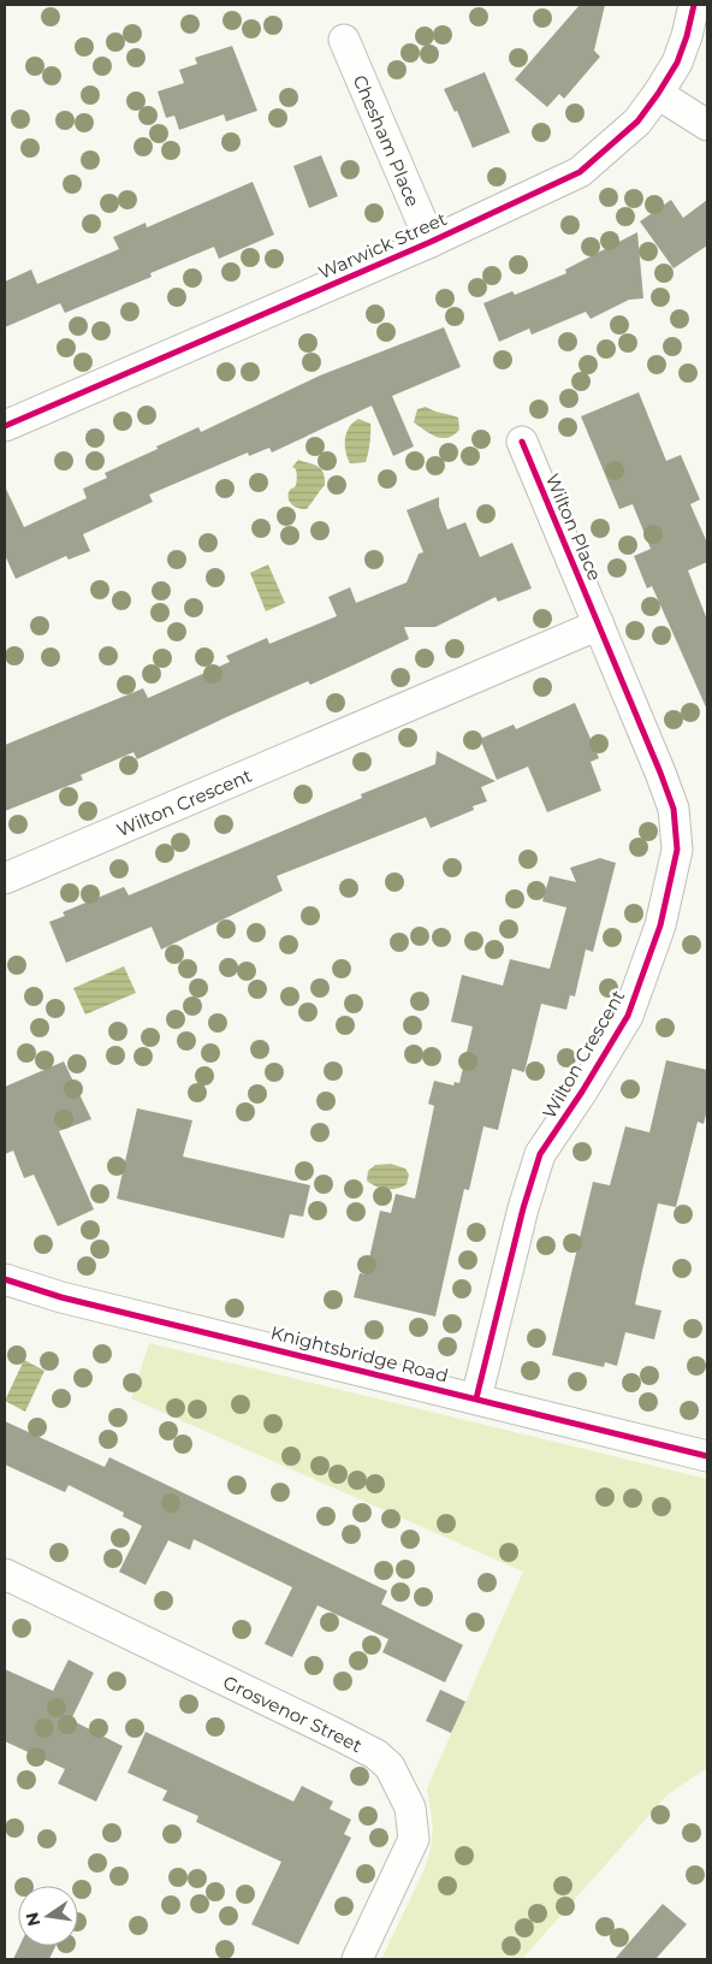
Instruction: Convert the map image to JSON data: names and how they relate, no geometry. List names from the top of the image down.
{
  "streets": {
    "street": [
      "Chesham Place",
      "Warwick Street",
      "Wilton Place",
      "Wilton Crescent",
      "Knightsbridge Road",
      "Grosvenor Street"
    ]
  },
  "crossings": [
    ["Chesham Place", "Warwick Street"],
    ["Wilton Place", "Wilton Crescent"],
    ["Wilton Crescent", "Knightsbridge Road"]
  ],
  "north": "left"
}
